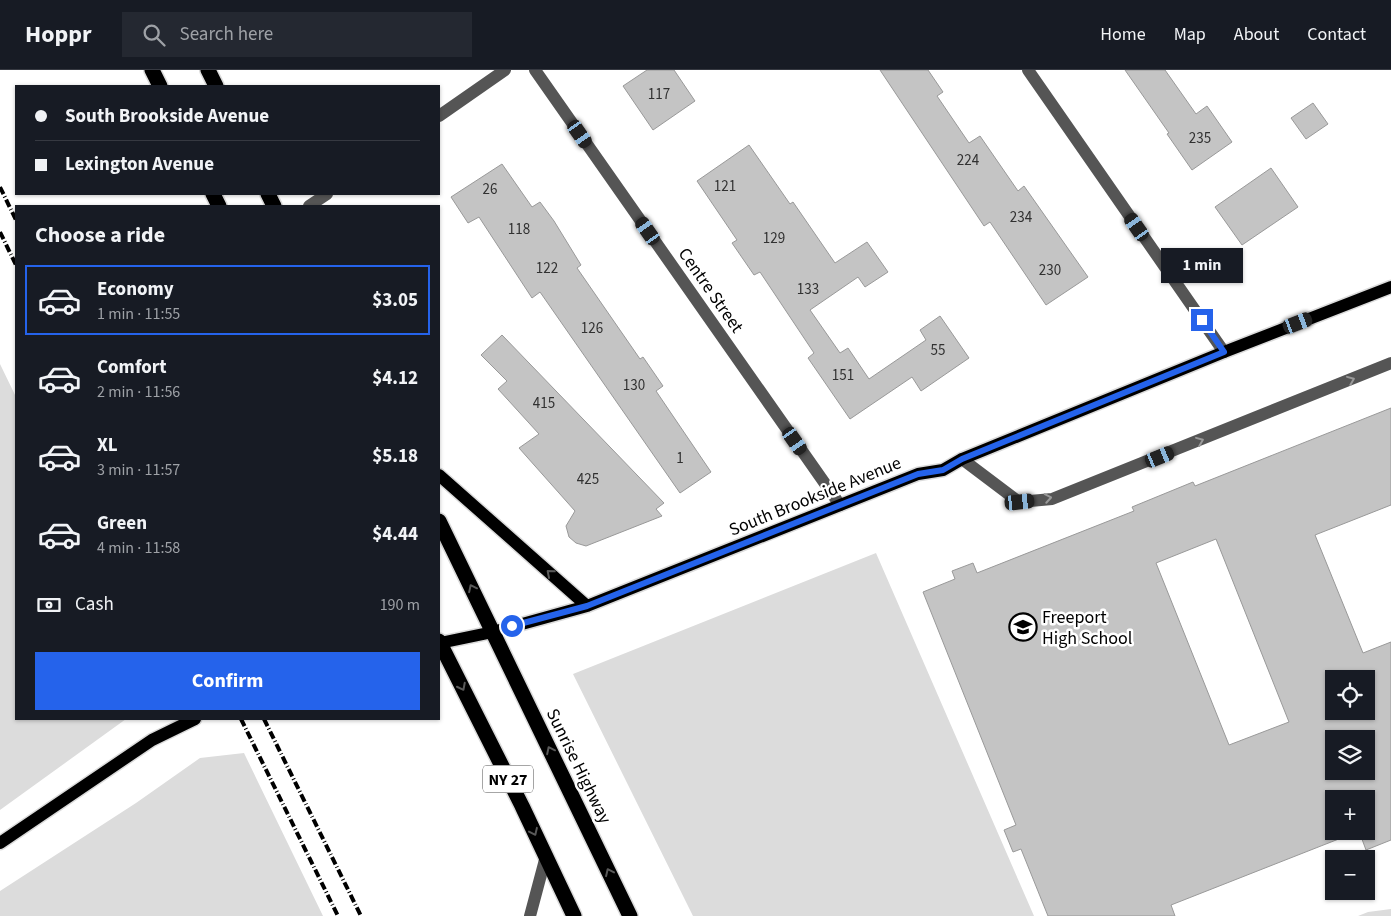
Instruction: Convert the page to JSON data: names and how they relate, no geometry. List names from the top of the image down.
{
  "streets": {
    "highway": ["Sunrise Highway", "NY 27"],
    "main road": ["South Brookside Avenue"],
    "street": ["Centre Street"]
  },
  "crossings": [
    ["Centre Street", "South Brookside Avenue"],
    ["South Brookside Avenue", "Sunrise Highway"],
    ["South Brookside Avenue", "NY 27"],
    ["Sunrise Highway", "NY 27"]
  ],
  "places": {
    "school or university": ["Freeport High School"]
  },
  "house_numbers": [
    "117",
    "235",
    "224",
    "121",
    "26",
    "234",
    "118",
    "129",
    "122",
    "230",
    "133",
    "126",
    "55",
    "151",
    "130",
    "415",
    "1",
    "425"
  ],
  "page": {
    "header": "Hoppr",
    "search": "Search here",
    "nav": [
      "Home",
      "Map",
      "About",
      "Contact"
    ],
    "banner": ["South Brookside Avenue", "Lexington Avenue"],
    "heading": "Choose a ride",
    "bubble": "1 min",
    "list": [
      {
        "name": "Economy",
        "note": "1 min · 11:55",
        "value": "$3.05"
      },
      {
        "name": "Comfort",
        "note": "2 min · 11:56",
        "value": "$4.12"
      },
      {
        "name": "XL",
        "note": "3 min · 11:57",
        "value": "$5.18"
      },
      {
        "name": "Green",
        "note": "4 min · 11:58",
        "value": "$4.44"
      }
    ],
    "pay": ["Cash", "190 m"],
    "buttons": "Confirm",
    "map_buttons": ["+", "−"]
  }
}
